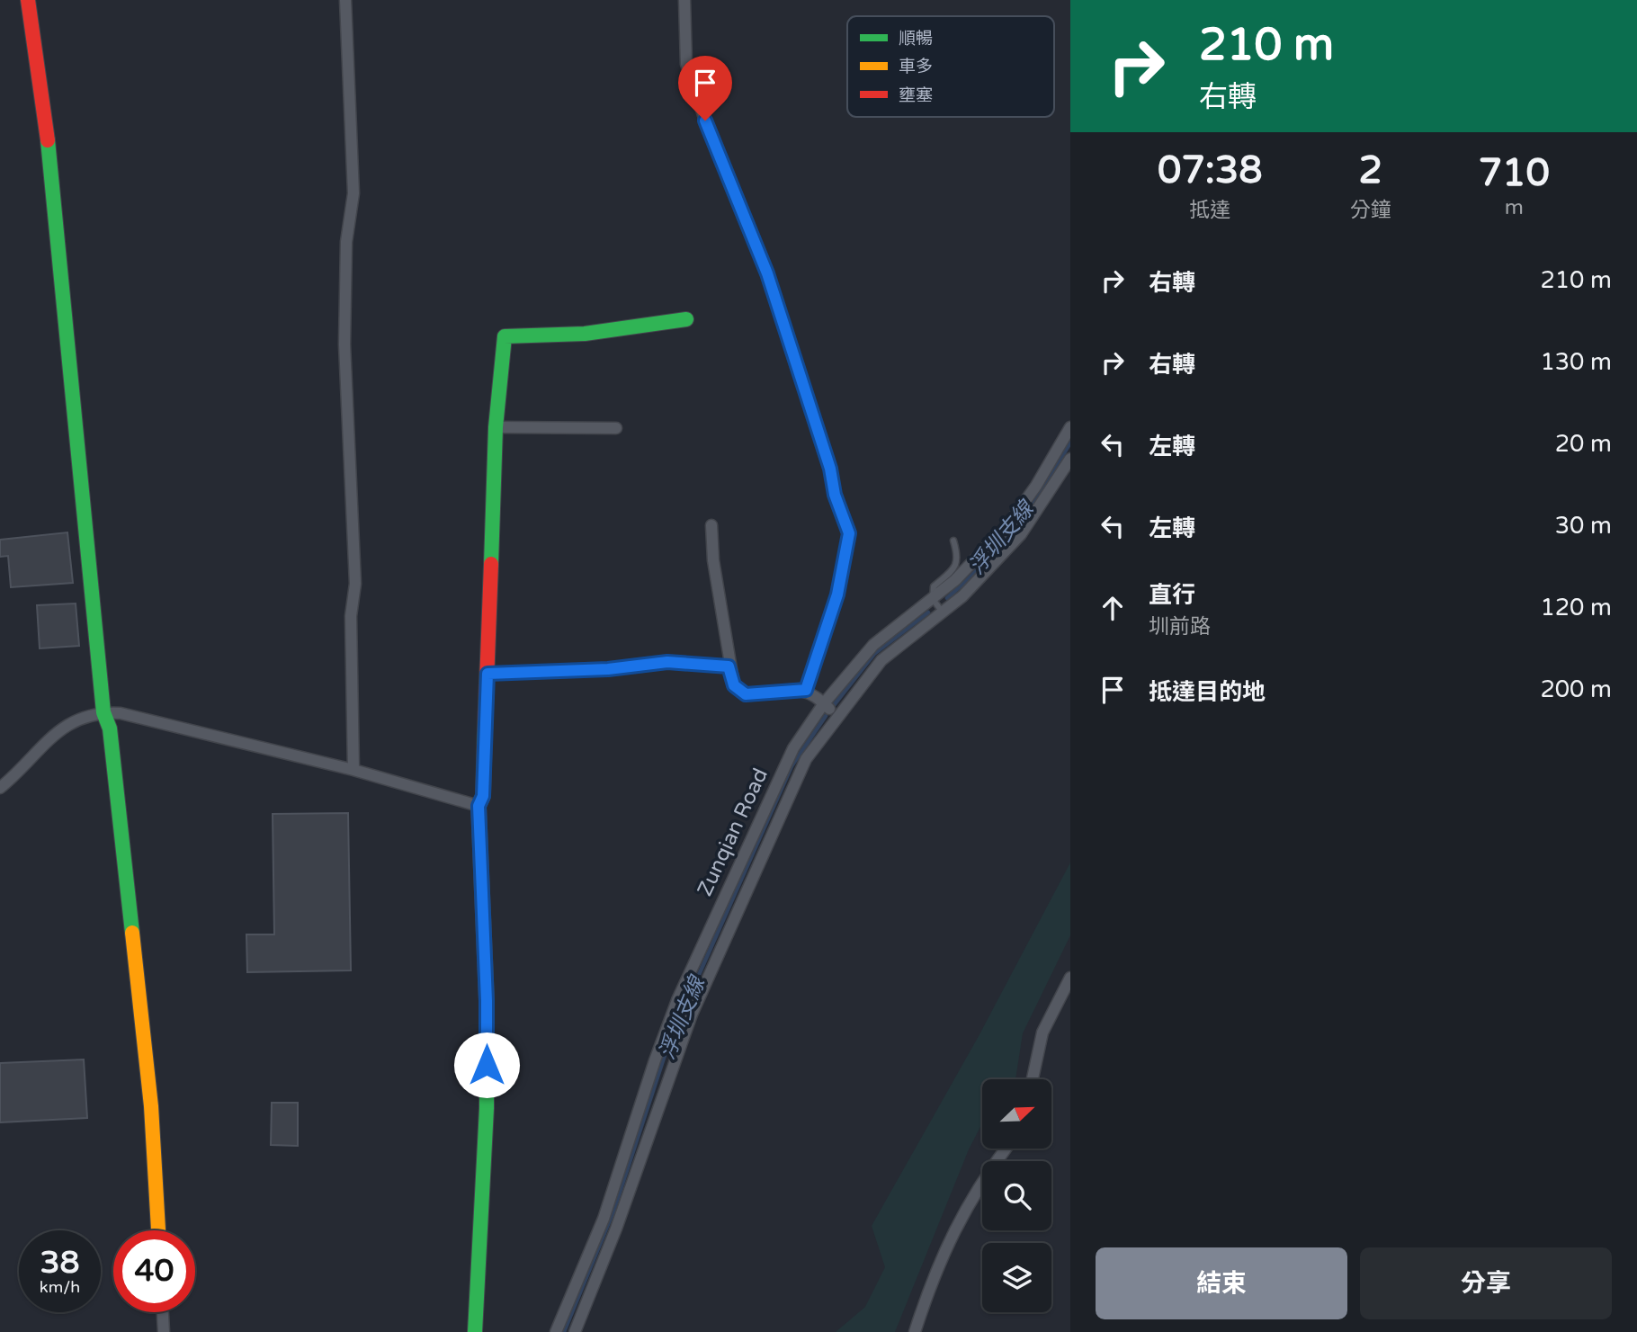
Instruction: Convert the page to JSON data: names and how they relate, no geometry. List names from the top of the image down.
{
  "streets": {
    "street": ["Zunqian Road"]
  },
  "water": ["浮圳支線"],
  "legend": ["順暢", "車多", "壅塞"],
  "north": "top right",
  "page": {
    "turn": ["210 m", "右轉"],
    "eta": [
      "07:38",
      "抵達",
      "2",
      "分鐘",
      "710",
      "m"
    ],
    "list": [
      {
        "name": "右轉",
        "value": "210 m"
      },
      {
        "name": "右轉",
        "value": "130 m"
      },
      {
        "name": "左轉",
        "value": "20 m"
      },
      {
        "name": "左轉",
        "value": "30 m"
      },
      {
        "name": "直行",
        "note": "圳前路",
        "value": "120 m"
      },
      {
        "name": "抵達目的地",
        "value": "200 m"
      }
    ],
    "speed": "38 km/h",
    "limit": "40",
    "buttons": ["結束", "分享"]
  }
}
